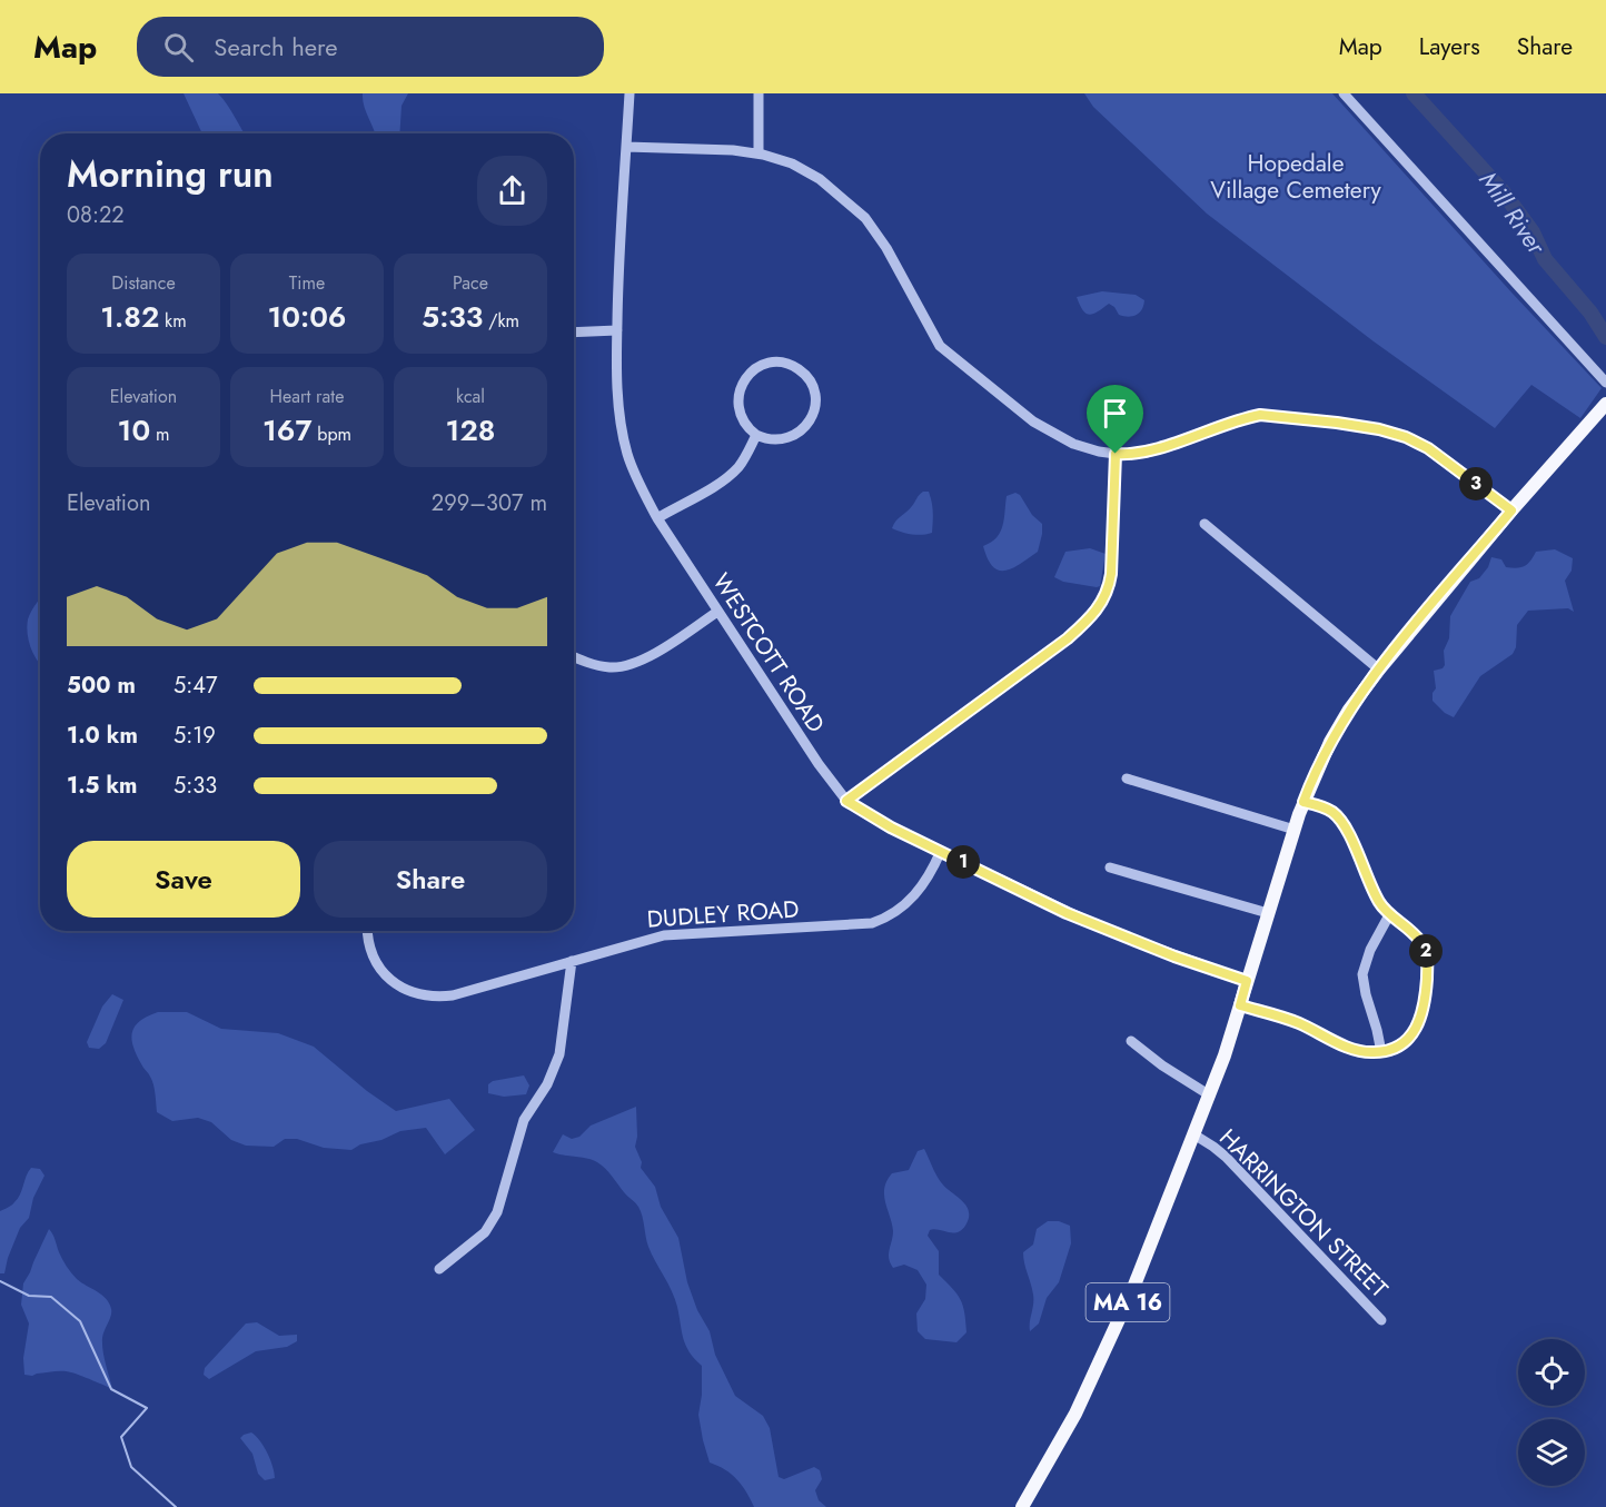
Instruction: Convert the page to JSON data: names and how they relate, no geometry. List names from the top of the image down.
{
  "streets": {
    "main road": ["MA 16"],
    "street": ["WESTCOTT ROAD", "DUDLEY ROAD", "HARRINGTON STREET"]
  },
  "crossings": [
    ["WESTCOTT ROAD", "DUDLEY ROAD"],
    ["WESTCOTT ROAD", "MA 16"],
    ["HARRINGTON STREET", "MA 16"]
  ],
  "water": ["Mill River"],
  "parks": ["Hopedale Village Cemetery"],
  "page": {
    "header": "Map",
    "search": "Search here",
    "nav": ["Map", "Layers", "Share"],
    "heading": ["Morning run", "08:22"],
    "stats": [
      ["Distance", "1.82 km"],
      ["Time", "10:06"],
      ["Pace", "5:33 /km"],
      ["Elevation", "10 m"],
      ["Heart rate", "167 bpm"],
      ["kcal", "128"]
    ],
    "pins": ["3", "1", "2"],
    "chart": ["Elevation", "299–307 m"],
    "list": [
      {
        "name": "500 m",
        "note": "5:47"
      },
      {
        "name": "1.0 km",
        "note": "5:19"
      },
      {
        "name": "1.5 km",
        "note": "5:33"
      }
    ],
    "buttons": ["Save", "Share"]
  }
}
